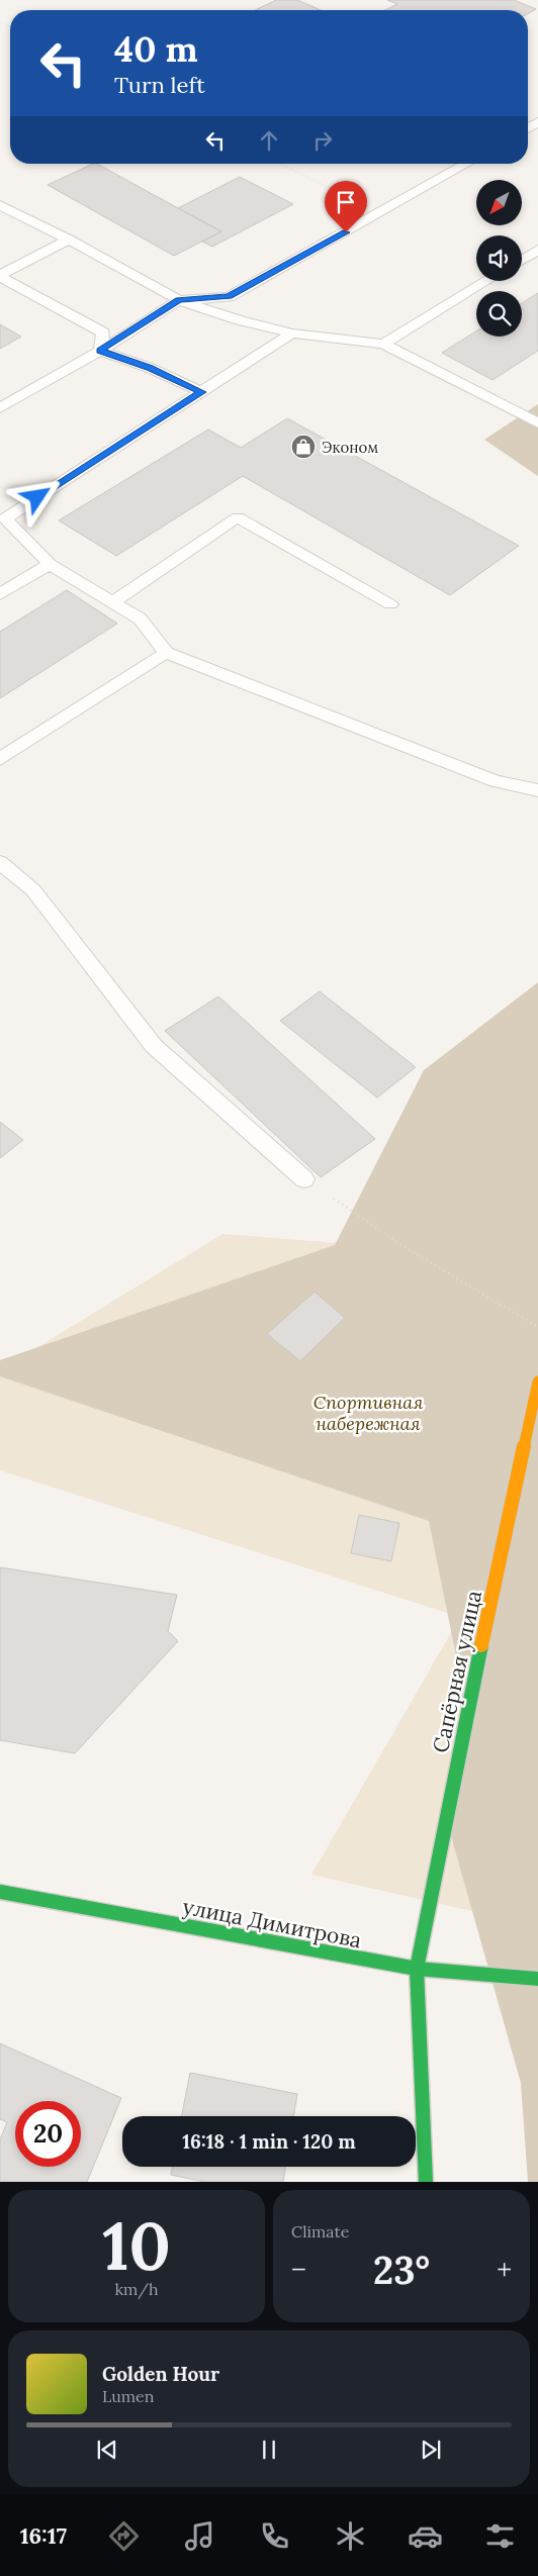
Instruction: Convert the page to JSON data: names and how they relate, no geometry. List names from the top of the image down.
{
  "streets": {
    "street": ["Сапёрная улица", "улица Димитрова"]
  },
  "crossings": [
    ["Сапёрная улица", "улица Димитрова"]
  ],
  "parks": ["Спортивная набережная"],
  "places": {
    "shop": ["Эконом"]
  },
  "north": "bottom left",
  "page": {
    "turn": ["40 m", "Turn left"],
    "limit": "20",
    "trip": "16:18 · 1 min · 120 m",
    "tile": [
      ["10", "km/h"],
      "Climate"
    ],
    "heat": ["−", "23°", "+"],
    "song": ["Golden Hour", "Lumen"],
    "tabs": "16:17"
  }
}
